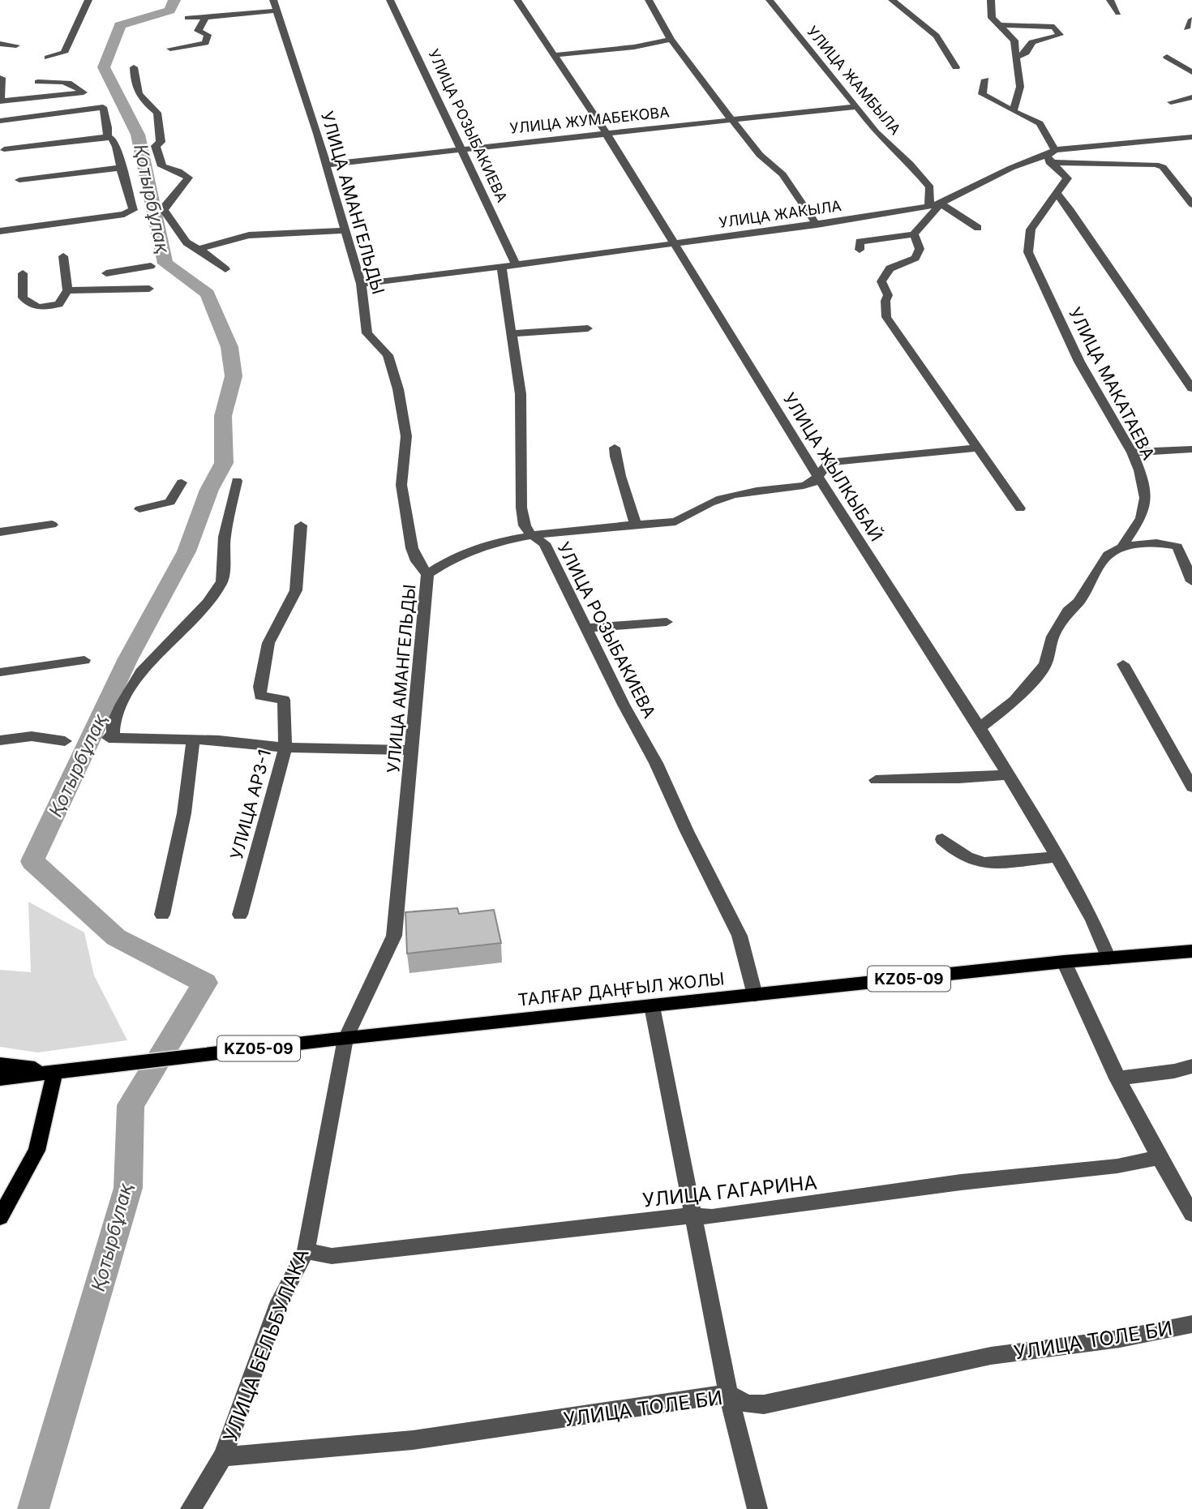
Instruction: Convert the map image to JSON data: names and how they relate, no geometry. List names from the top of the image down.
{
  "streets": {
    "main road": ["KZ05-09", "ТАЛҒАР ДАҢҒЫЛ ЖОЛЫ"],
    "street": [
      "УЛИЦА ЖАМБЫЛА",
      "УЛИЦА ЖУМАБЕКОВА",
      "УЛИЦА РОЗЫБАКИЕВА",
      "УЛИЦА АМАНГЕЛЬДЫ",
      "УЛИЦА ЖАКЫЛА",
      "УЛИЦА МАКАТАЕВА",
      "УЛИЦА ЖЫЛКЫБАЙ",
      "УЛИЦА АРЗ-1",
      "УЛИЦА ГАГАРИНА",
      "УЛИЦА ТОЛЕ БИ",
      "УЛИЦА БЕЛЬБУЛАКА"
    ]
  },
  "crossings": [
    ["УЛИЦА ЖАМБЫЛА", "УЛИЦА ЖУМАБЕКОВА"],
    ["УЛИЦА ЖАМБЫЛА", "УЛИЦА ЖАКЫЛА"],
    ["УЛИЦА ЖУМАБЕКОВА", "УЛИЦА РОЗЫБАКИЕВА"],
    ["УЛИЦА ЖУМАБЕКОВА", "УЛИЦА АМАНГЕЛЬДЫ"],
    ["УЛИЦА ЖУМАБЕКОВА", "УЛИЦА ЖЫЛКЫБАЙ"],
    ["УЛИЦА РОЗЫБАКИЕВА", "УЛИЦА ЖАКЫЛА"],
    ["УЛИЦА РОЗЫБАКИЕВА", "ТАЛҒАР ДАҢҒЫЛ ЖОЛЫ"],
    ["УЛИЦА АМАНГЕЛЬДЫ", "УЛИЦА ЖАКЫЛА"],
    ["УЛИЦА АМАНГЕЛЬДЫ", "ТАЛҒАР ДАҢҒЫЛ ЖОЛЫ"],
    ["УЛИЦА АМАНГЕЛЬДЫ", "УЛИЦА БЕЛЬБУЛАКА"],
    ["УЛИЦА ЖАКЫЛА", "УЛИЦА МАКАТАЕВА"],
    ["УЛИЦА ЖАКЫЛА", "УЛИЦА ЖЫЛКЫБАЙ"],
    ["УЛИЦА МАКАТАЕВА", "УЛИЦА ЖЫЛКЫБАЙ"],
    ["УЛИЦА ЖЫЛКЫБАЙ", "ТАЛҒАР ДАҢҒЫЛ ЖОЛЫ"],
    ["ТАЛҒАР ДАҢҒЫЛ ЖОЛЫ", "УЛИЦА БЕЛЬБУЛАКА"],
    ["УЛИЦА ГАГАРИНА", "УЛИЦА БЕЛЬБУЛАКА"],
    ["УЛИЦА ТОЛЕ БИ", "УЛИЦА БЕЛЬБУЛАКА"]
  ],
  "water": ["Қотырбұлақ"]
}
